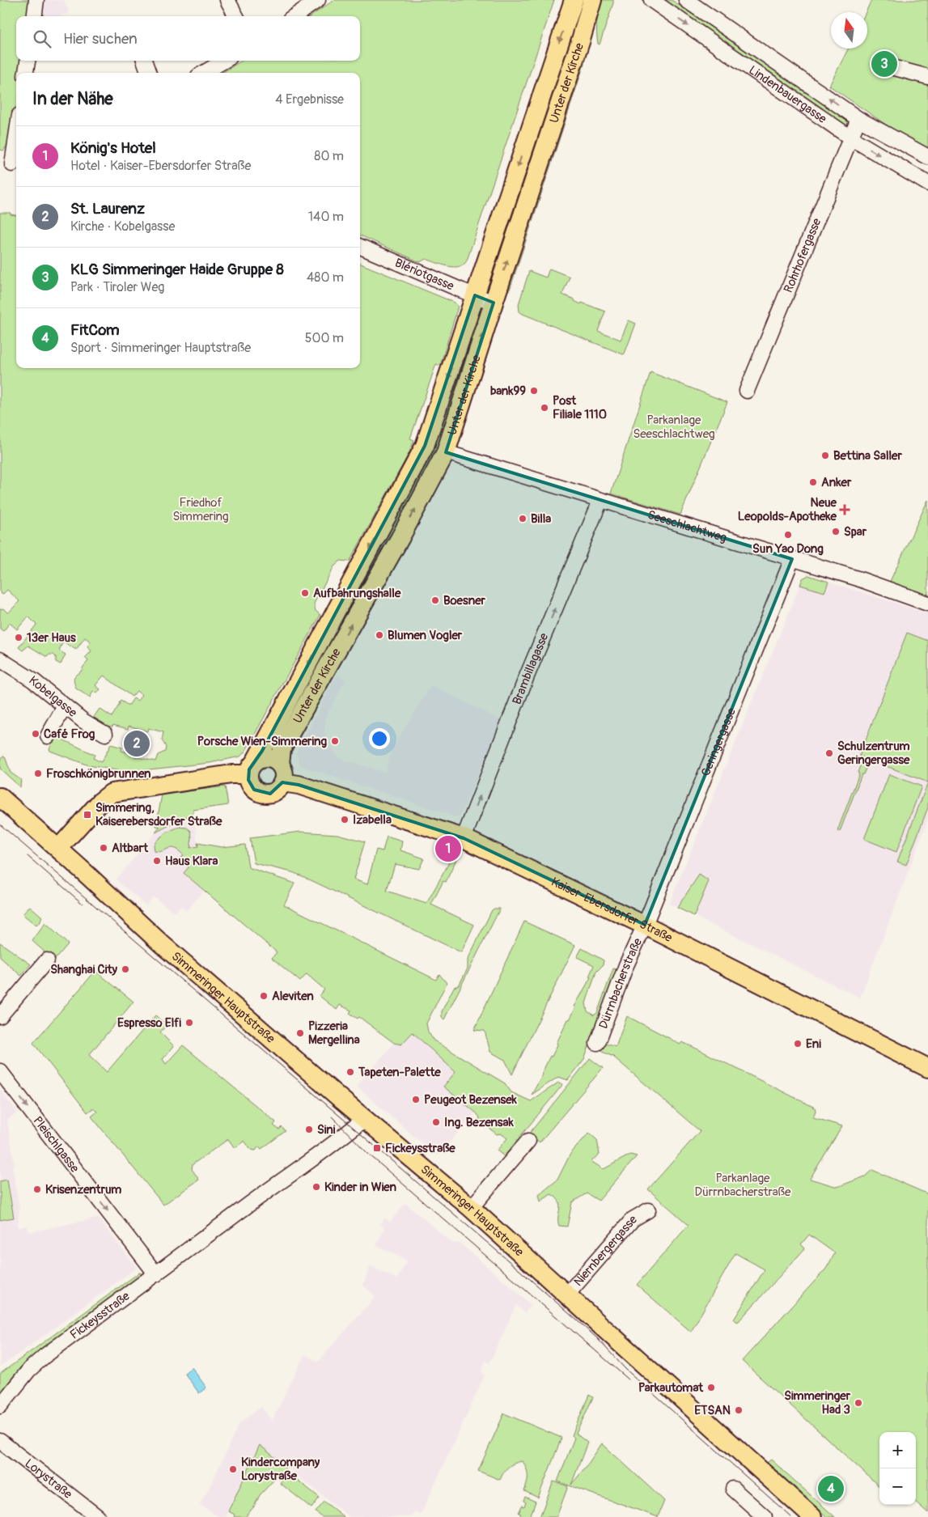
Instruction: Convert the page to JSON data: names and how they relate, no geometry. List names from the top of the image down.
{
  "streets": {
    "main road": ["Unter der Kirche", "Kaiser-Ebersdorfer Straße", "Simmeringer Hauptstraße"],
    "street": [
      "Lindenbauergasse",
      "Rohrhofergasse",
      "Blériotgasse",
      "Seeschlachtweg",
      "Brambillagasse",
      "Kobelgasse",
      "Geringergasse",
      "Dürrnbacherstraße",
      "Pleischlgasse",
      "Niernbergergasse",
      "Fickeysstraße",
      "Lorystraße"
    ]
  },
  "crossings": [
    ["Unter der Kirche", "Blériotgasse"],
    ["Unter der Kirche", "Seeschlachtweg"],
    ["Unter der Kirche", "Kaiser-Ebersdorfer Straße"],
    ["Lindenbauergasse", "Rohrhofergasse"],
    ["Seeschlachtweg", "Brambillagasse"],
    ["Seeschlachtweg", "Geringergasse"],
    ["Brambillagasse", "Kaiser-Ebersdorfer Straße"],
    ["Geringergasse", "Kaiser-Ebersdorfer Straße"],
    ["Geringergasse", "Dürrnbacherstraße"],
    ["Kaiser-Ebersdorfer Straße", "Dürrnbacherstraße"],
    ["Simmeringer Hauptstraße", "Niernbergergasse"],
    ["Simmeringer Hauptstraße", "Fickeysstraße"],
    ["Pleischlgasse", "Fickeysstraße"]
  ],
  "one_way": ["Brambillagasse", "Pleischlgasse"],
  "parks": ["Parkanlage Seeschlachtweg", "Friedhof Simmering", "Parkanlage Dürrnbacherstraße"],
  "places": {
    "other": [
      "bank99",
      "Post Filiale 1110",
      "Bettina Saller",
      "Anker",
      "Billa",
      "Spar",
      "Sun Yao Dong",
      "Aufbahrungshalle",
      "Boesner",
      "Blumen Vogler",
      "13er Haus",
      "Café Frog",
      "Porsche Wien-Simmering",
      "Schulzentrum Geringergasse",
      "Froschkönigbrunnen",
      "Izabella",
      "Altbart",
      "Haus Klara",
      "Shanghai City",
      "Aleviten",
      "Espresso Elfi",
      "Pizzeria Mergellina",
      "Eni",
      "Tapeten-Palette",
      "Peugeot Bezensek",
      "Ing. Bezensak",
      "Sini",
      "Kinder in Wien",
      "Krisenzentrum",
      "Parkautomat",
      "Simmeringer Had 3",
      "ETSAN",
      "Kindercompany Lorystraße"
    ],
    "health": ["Neue Leopolds-Apotheke"],
    "transit": ["Simmering, Kaiserebersdorfer Straße", "Fickeysstraße"]
  },
  "north": "top",
  "page": {
    "search": "Hier suchen",
    "pins": [
      "3",
      "2",
      "1",
      "4"
    ],
    "heading": ["In der Nähe", "4 Ergebnisse"],
    "list": [
      {
        "mark": "1",
        "name": "König's Hotel",
        "note": "Hotel · Kaiser-Ebersdorfer Straße",
        "value": "80 m"
      },
      {
        "mark": "2",
        "name": "St. Laurenz",
        "note": "Kirche · Kobelgasse",
        "value": "140 m"
      },
      {
        "mark": "3",
        "name": "KLG Simmeringer Haide Gruppe 8",
        "note": "Park · Tiroler Weg",
        "value": "480 m"
      },
      {
        "mark": "4",
        "name": "FitCom",
        "note": "Sport · Simmeringer Hauptstraße",
        "value": "500 m"
      }
    ],
    "map_buttons": ["+", "−"]
  }
}
